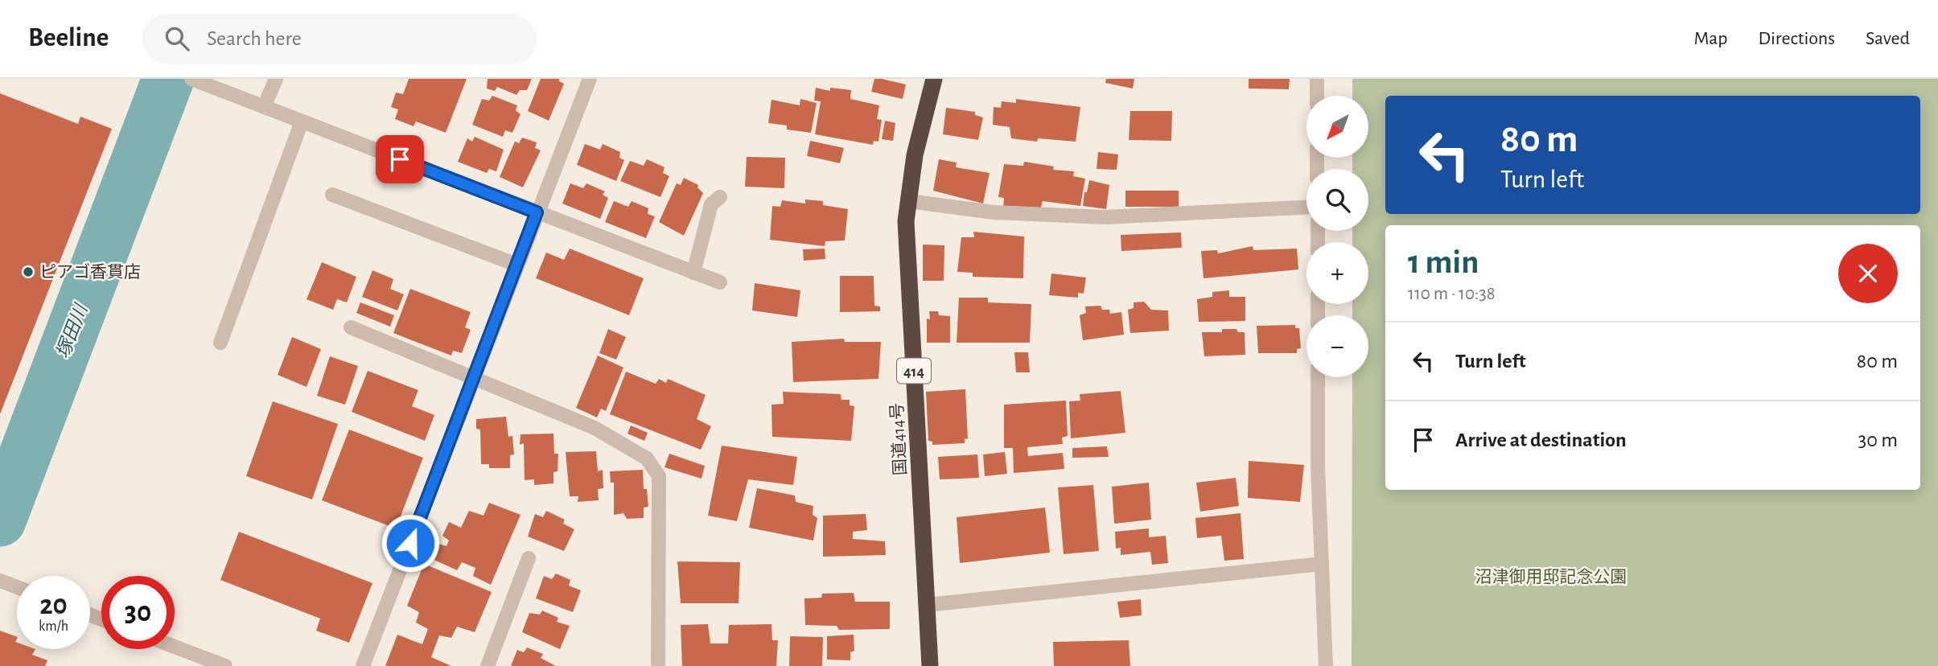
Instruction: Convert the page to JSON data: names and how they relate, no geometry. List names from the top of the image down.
{
  "streets": {
    "highway": ["414", "国道414号"]
  },
  "water": ["塚田川"],
  "parks": ["沼津御用邸記念公園"],
  "places": ["ピアゴ香貫店"],
  "north": "bottom left",
  "page": {
    "header": "Beeline",
    "search": "Search here",
    "nav": ["Map", "Directions", "Saved"],
    "map_buttons": ["+", "−"],
    "turn": ["80 m", "Turn left"],
    "heading": ["1 min", "110 m · 10:38"],
    "list": [
      {
        "name": "Turn left",
        "value": "80 m"
      },
      {
        "name": "Arrive at destination",
        "value": "30 m"
      }
    ],
    "speed": "20 km/h",
    "limit": "30"
  }
}
